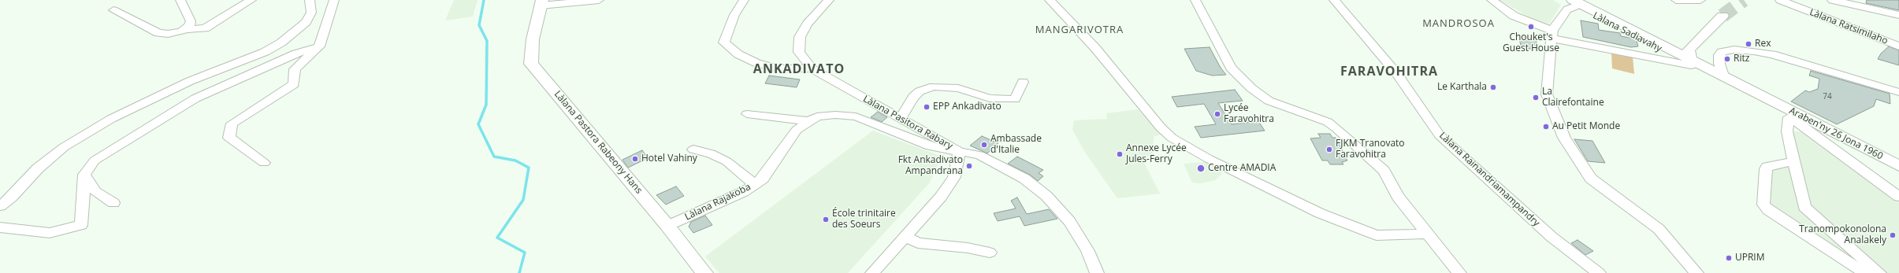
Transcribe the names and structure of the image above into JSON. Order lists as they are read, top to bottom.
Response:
{
  "streets": {
    "main road": ["Làlana Sadiavahy", "Araben'ny 26 Jona 1960", "Làlana Pastora Rabeony Hans"],
    "street": [
      "Làlana Ratsimilaho",
      "Làlana Pasitora Rabary",
      "Làlana Rainandriamampandry",
      "Làlana Rajakoba"
    ]
  },
  "crossings": [
    ["Làlana Sadiavahy", "Araben'ny 26 Jona 1960"],
    ["Làlana Pasitora Rabary", "Làlana Rajakoba"],
    ["Làlana Pastora Rabeony Hans", "Làlana Rajakoba"]
  ],
  "districts": [
    "MANDROSOA",
    "MANGARIVOTRA",
    "ANKADIVATO",
    "FARAVOHITRA"
  ],
  "places": [
    "Chouket's Guest House",
    "Rex",
    "Ritz",
    "Le Karthala",
    "La Clairefontaine",
    "EPP Ankadivato",
    "Lycée Faravohitra",
    "Au Petit Monde",
    "Ambassade d'Italie",
    "FJKM Tranovato Faravohitra",
    "Annexe Lycée Jules-Ferry",
    "Hotel Vahiny",
    "Fkt Ankadivato Ampandrana",
    "Centre AMADIA",
    "École trinitaire des Soeurs",
    "Tranompokonolona Analakely",
    "UPRIM"
  ],
  "house_numbers": ["74"]
}
